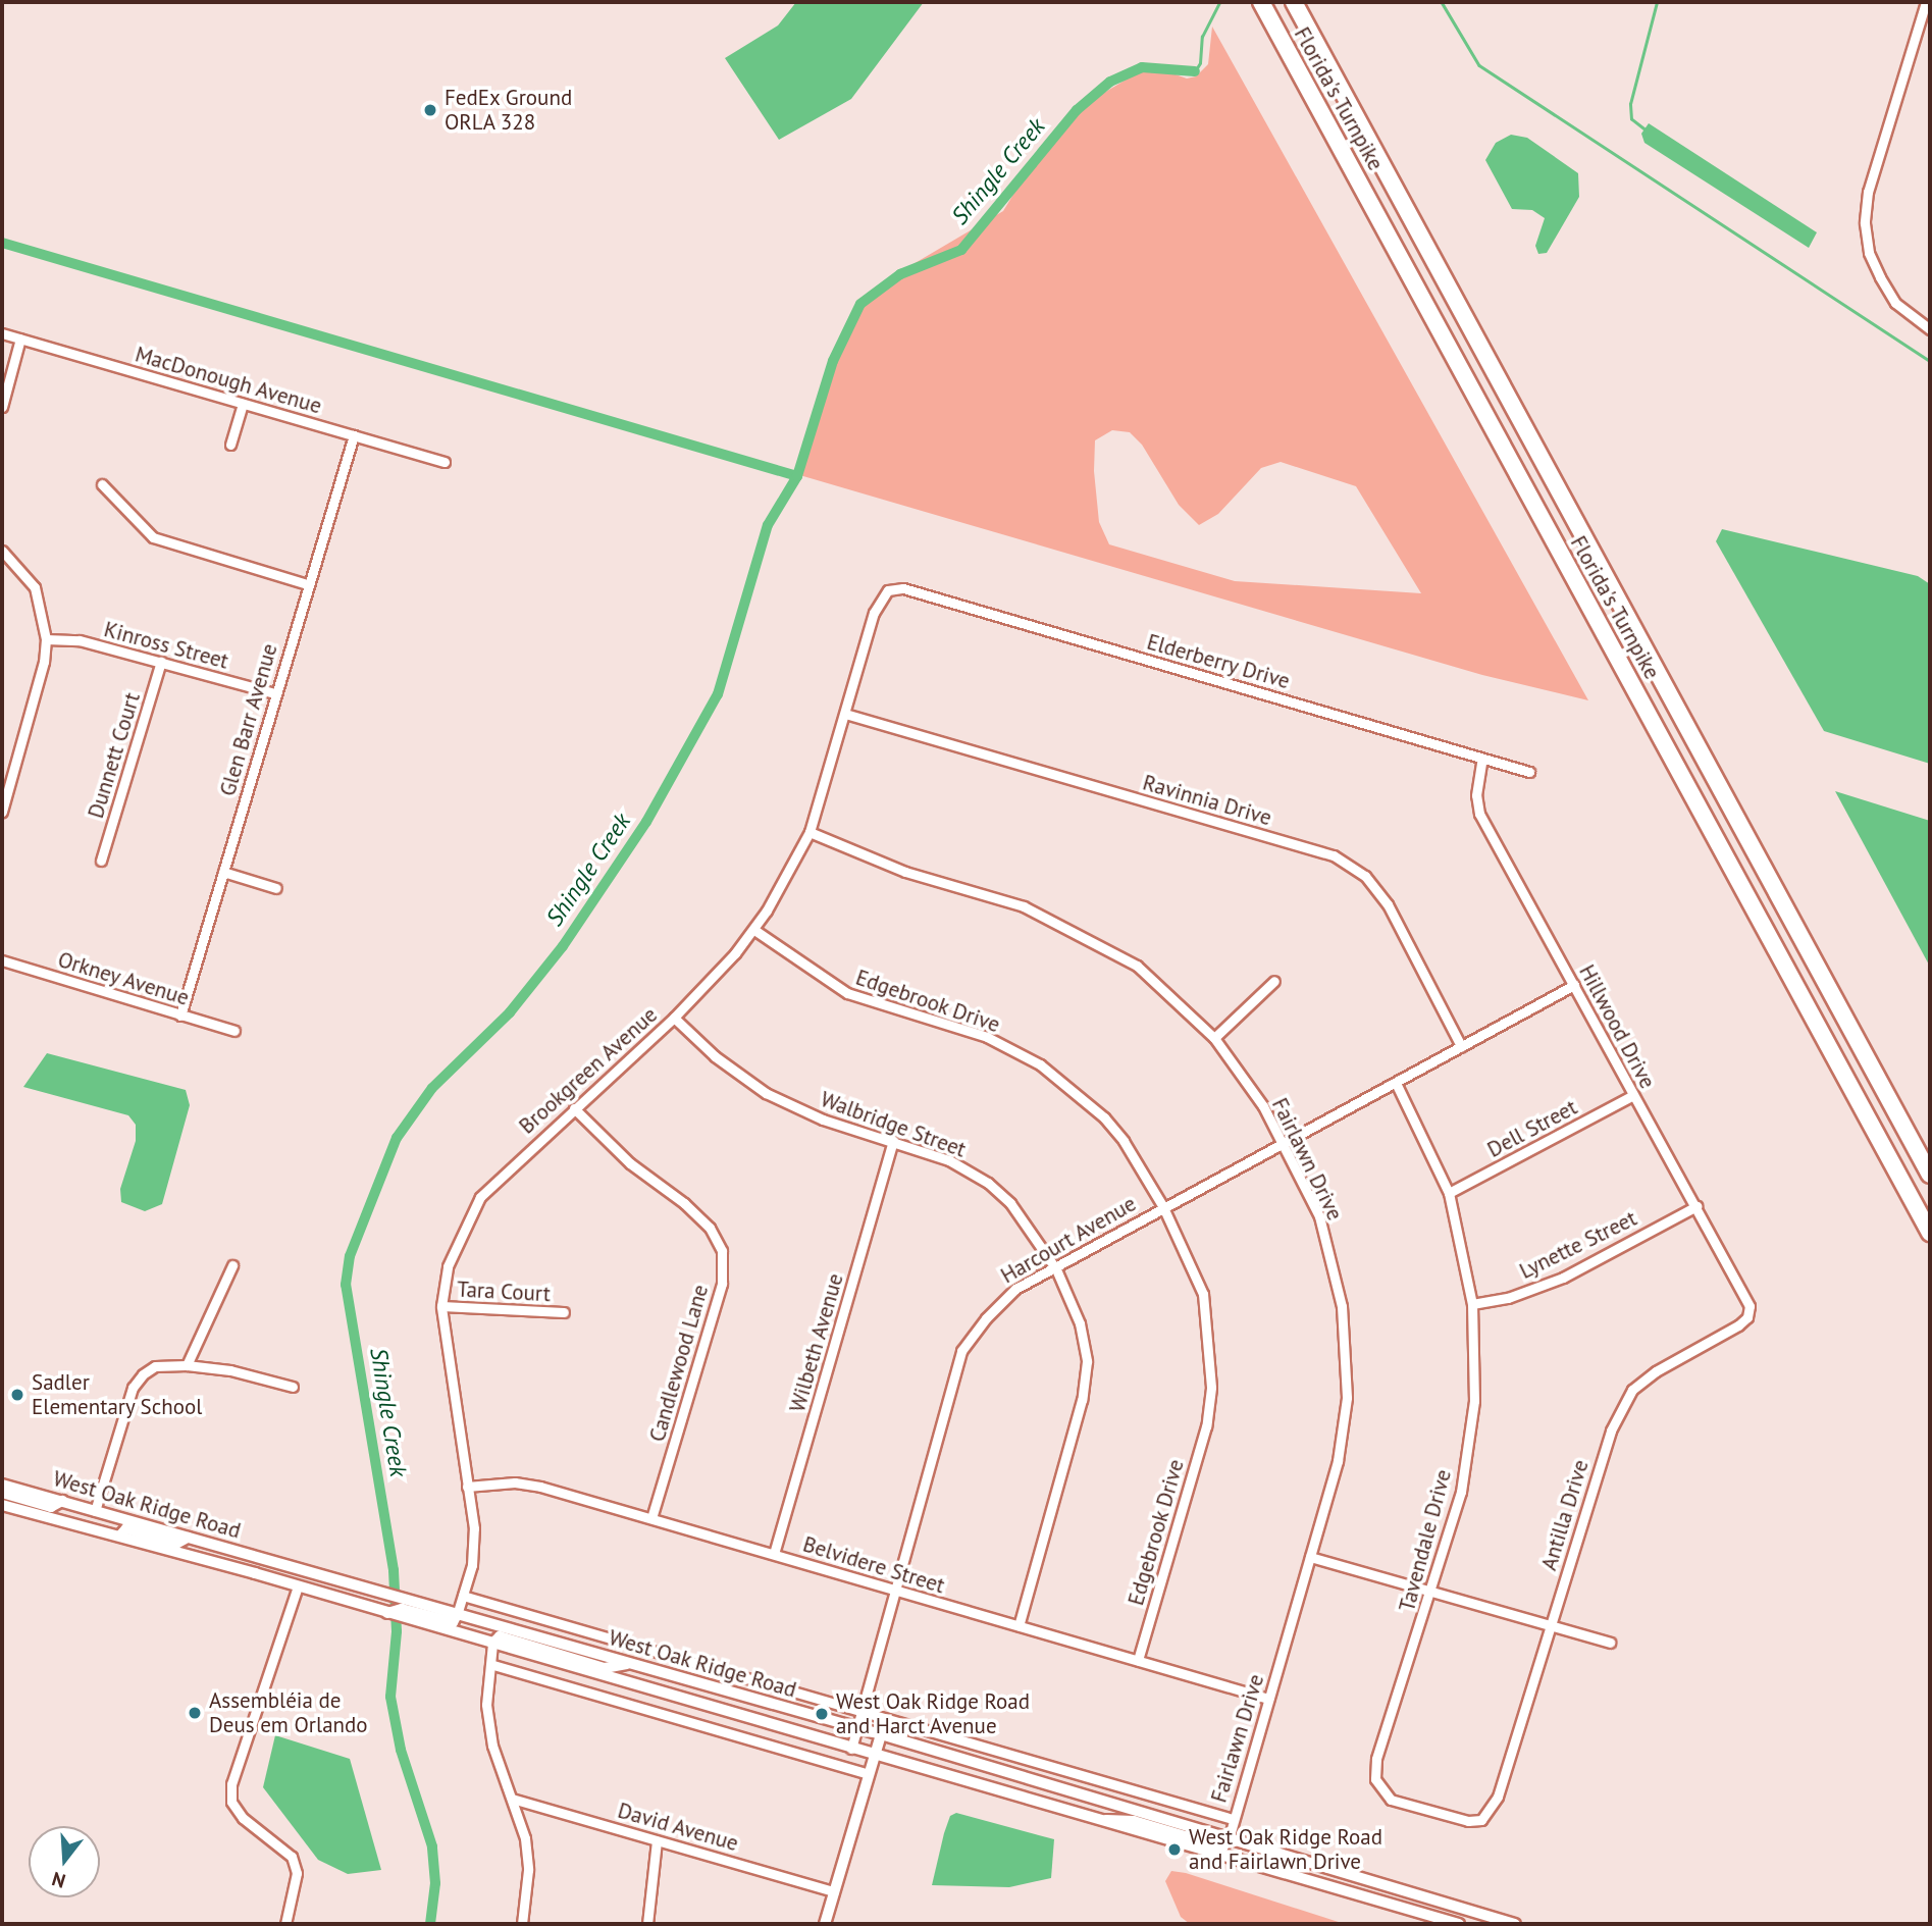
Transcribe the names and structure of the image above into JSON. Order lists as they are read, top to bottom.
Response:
{
  "streets": {
    "highway": ["Florida's Turnpike"],
    "street": [
      "MacDonough Avenue",
      "Kinross Street",
      "Elderberry Drive",
      "Glen Barr Avenue",
      "Dunnett Court",
      "Ravinnia Drive",
      "Orkney Avenue",
      "Edgebrook Drive",
      "Hillwood Drive",
      "Brookgreen Avenue",
      "Walbridge Street",
      "Dell Street",
      "Fairlawn Drive",
      "Harcourt Avenue",
      "Lynette Street",
      "Tara Court",
      "Wilbeth Avenue",
      "Candlewood Lane",
      "West Oak Ridge Road",
      "Antilla Drive",
      "Tavendale Drive",
      "Belvidere Street",
      "David Avenue"
    ]
  },
  "crossings": [
    ["MacDonough Avenue", "Glen Barr Avenue"],
    ["Kinross Street", "Glen Barr Avenue"],
    ["Kinross Street", "Dunnett Court"],
    ["Elderberry Drive", "Hillwood Drive"],
    ["Elderberry Drive", "Brookgreen Avenue"],
    ["Glen Barr Avenue", "Orkney Avenue"],
    ["Ravinnia Drive", "Brookgreen Avenue"],
    ["Ravinnia Drive", "Harcourt Avenue"],
    ["Edgebrook Drive", "Brookgreen Avenue"],
    ["Edgebrook Drive", "Harcourt Avenue"],
    ["Edgebrook Drive", "Belvidere Street"],
    ["Hillwood Drive", "Dell Street"],
    ["Hillwood Drive", "Harcourt Avenue"],
    ["Hillwood Drive", "Lynette Street"],
    ["Hillwood Drive", "Antilla Drive"],
    ["Brookgreen Avenue", "Walbridge Street"],
    ["Brookgreen Avenue", "Fairlawn Drive"],
    ["Brookgreen Avenue", "Tara Court"],
    ["Brookgreen Avenue", "Candlewood Lane"],
    ["Brookgreen Avenue", "West Oak Ridge Road"],
    ["Brookgreen Avenue", "Belvidere Street"],
    ["Walbridge Street", "Harcourt Avenue"],
    ["Walbridge Street", "Wilbeth Avenue"],
    ["Walbridge Street", "Belvidere Street"],
    ["Dell Street", "Tavendale Drive"],
    ["Fairlawn Drive", "Harcourt Avenue"],
    ["Fairlawn Drive", "West Oak Ridge Road"],
    ["Fairlawn Drive", "Belvidere Street"],
    ["Harcourt Avenue", "West Oak Ridge Road"],
    ["Harcourt Avenue", "Tavendale Drive"],
    ["Harcourt Avenue", "Belvidere Street"],
    ["Lynette Street", "Tavendale Drive"],
    ["Wilbeth Avenue", "Belvidere Street"],
    ["Candlewood Lane", "Belvidere Street"],
    ["Antilla Drive", "Tavendale Drive"]
  ],
  "water": ["Shingle Creek"],
  "places": [
    "FedEx Ground ORLA 328",
    "Sadler Elementary School",
    "Assembléia de Deus em Orlando",
    "West Oak Ridge Road and Harct Avenue",
    "West Oak Ridge Road and Fairlawn Drive"
  ],
  "north": "bottom"
}
